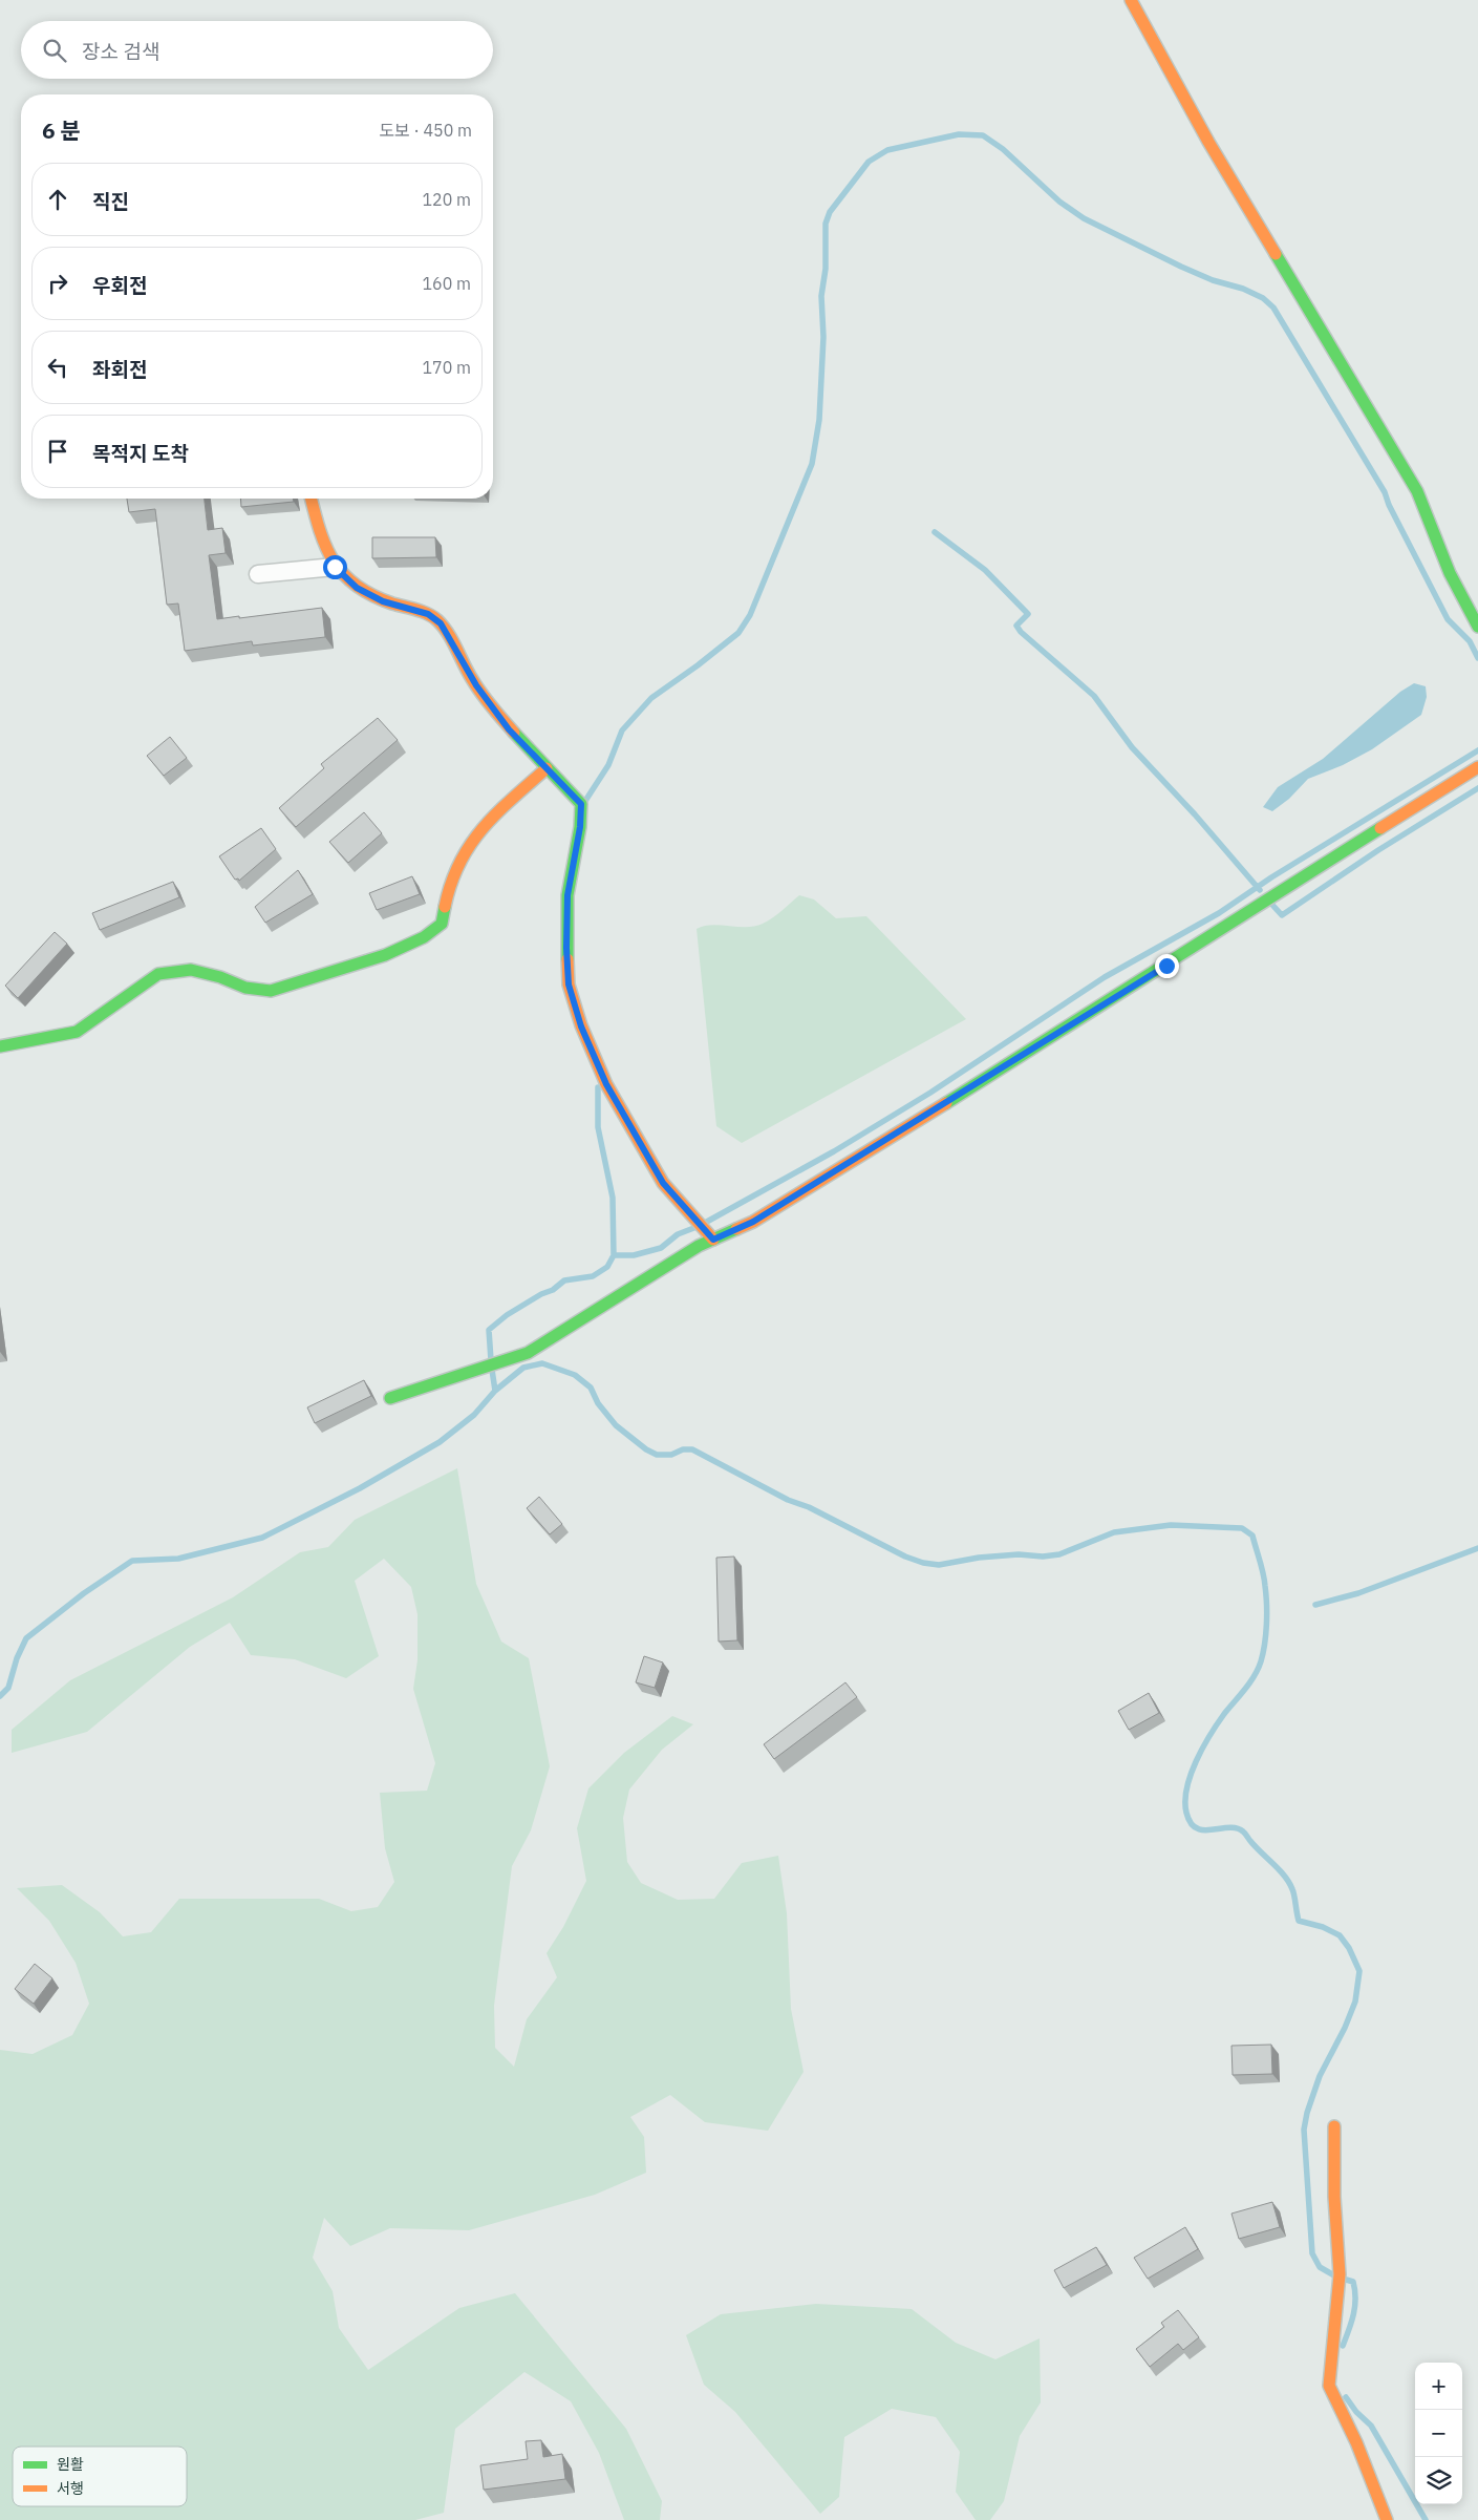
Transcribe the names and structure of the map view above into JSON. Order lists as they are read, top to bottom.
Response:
{
  "legend": ["원활", "서행"],
  "page": {
    "search": "장소 검색",
    "heading": ["6 분", "도보 · 450 m"],
    "list": [
      ["직진", "120 m"],
      ["우회전", "160 m"],
      ["좌회전", "170 m"],
      "목적지 도착"
    ],
    "map_buttons": ["+", "−"]
  }
}
